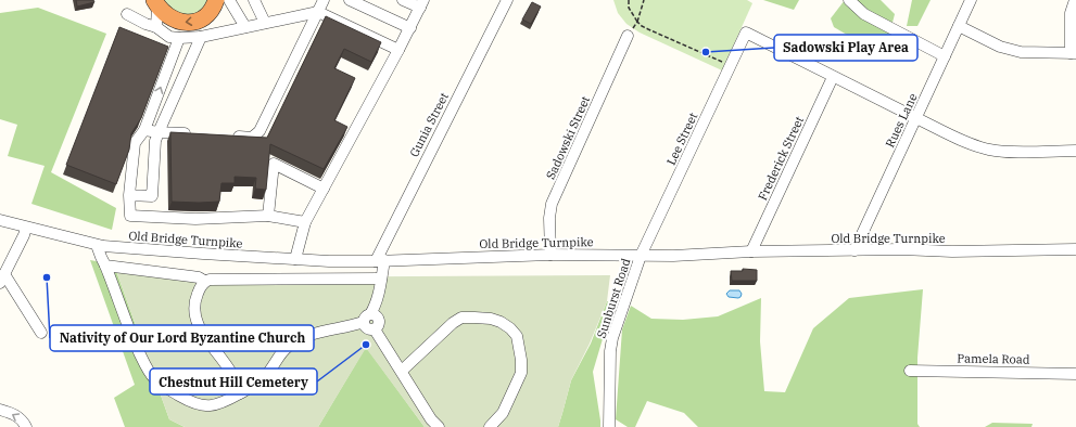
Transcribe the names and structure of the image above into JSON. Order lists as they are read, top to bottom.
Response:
{
  "streets": {
    "street": [
      "Rues Lane",
      "Gunia Street",
      "Sadowski Street",
      "Lee Street",
      "Frederick Street",
      "Old Bridge Turnpike",
      "Sunburst Road",
      "Pamela Road"
    ]
  },
  "crossings": [
    ["Rues Lane", "Old Bridge Turnpike"],
    ["Gunia Street", "Old Bridge Turnpike"],
    ["Sadowski Street", "Old Bridge Turnpike"],
    ["Lee Street", "Frederick Street"],
    ["Lee Street", "Old Bridge Turnpike"],
    ["Lee Street", "Sunburst Road"],
    ["Frederick Street", "Old Bridge Turnpike"],
    ["Old Bridge Turnpike", "Sunburst Road"]
  ],
  "places": ["Sadowski Play Area", "Nativity of Our Lord Byzantine Church", "Chestnut Hill Cemetery"]
}
